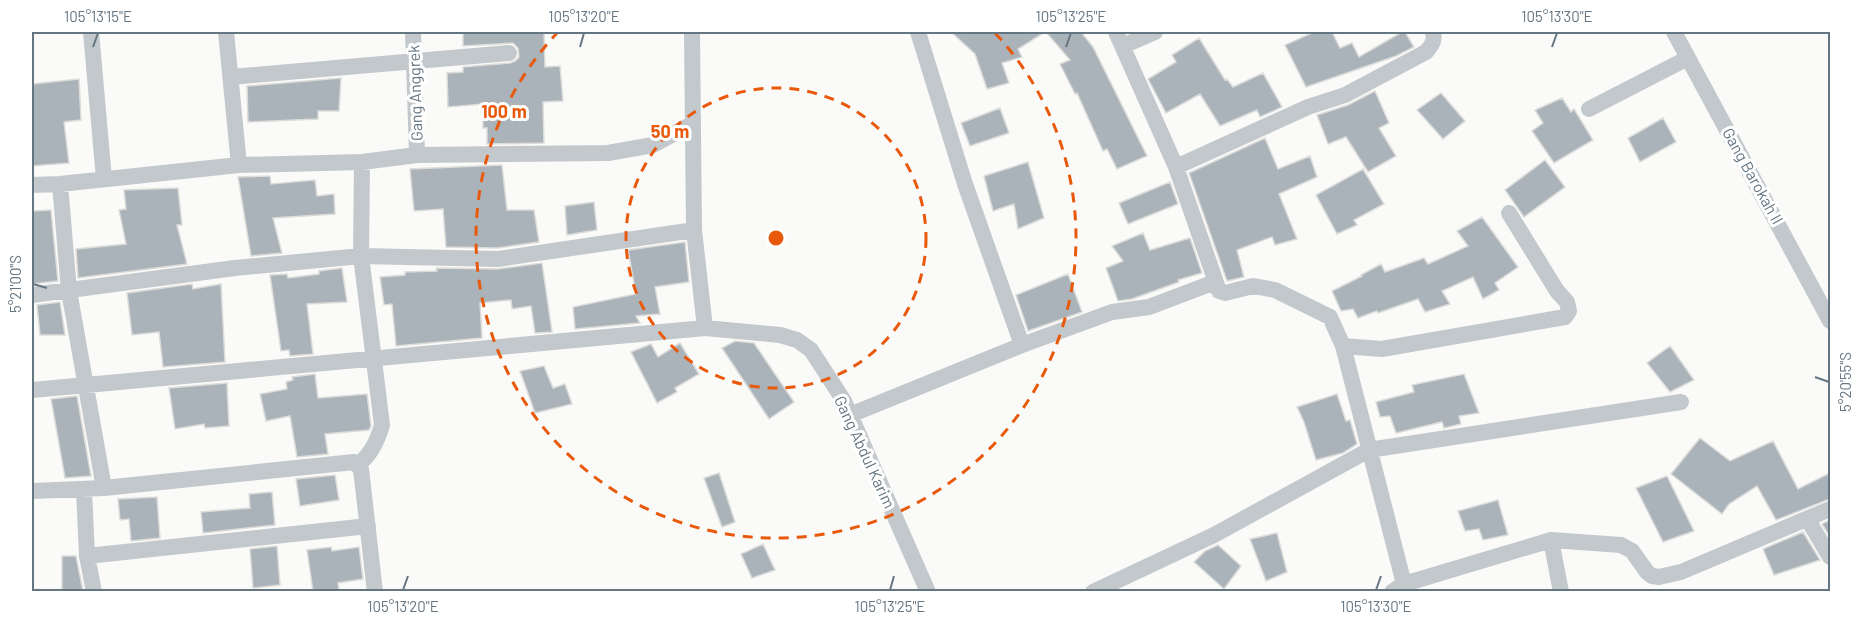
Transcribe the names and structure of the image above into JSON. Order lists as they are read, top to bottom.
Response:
{
  "streets": {
    "street": ["Gang Anggrek", "Gang Barokah II", "Gang Abdul Karim"]
  },
  "coordinates": [
    "105°13'15\"E",
    "105°13'20\"E",
    "105°13'25\"E",
    "105°13'30\"E",
    "5°21'00\"S",
    "5°20'55\"S"
  ],
  "rings": ["100 m", "50 m"]
}
